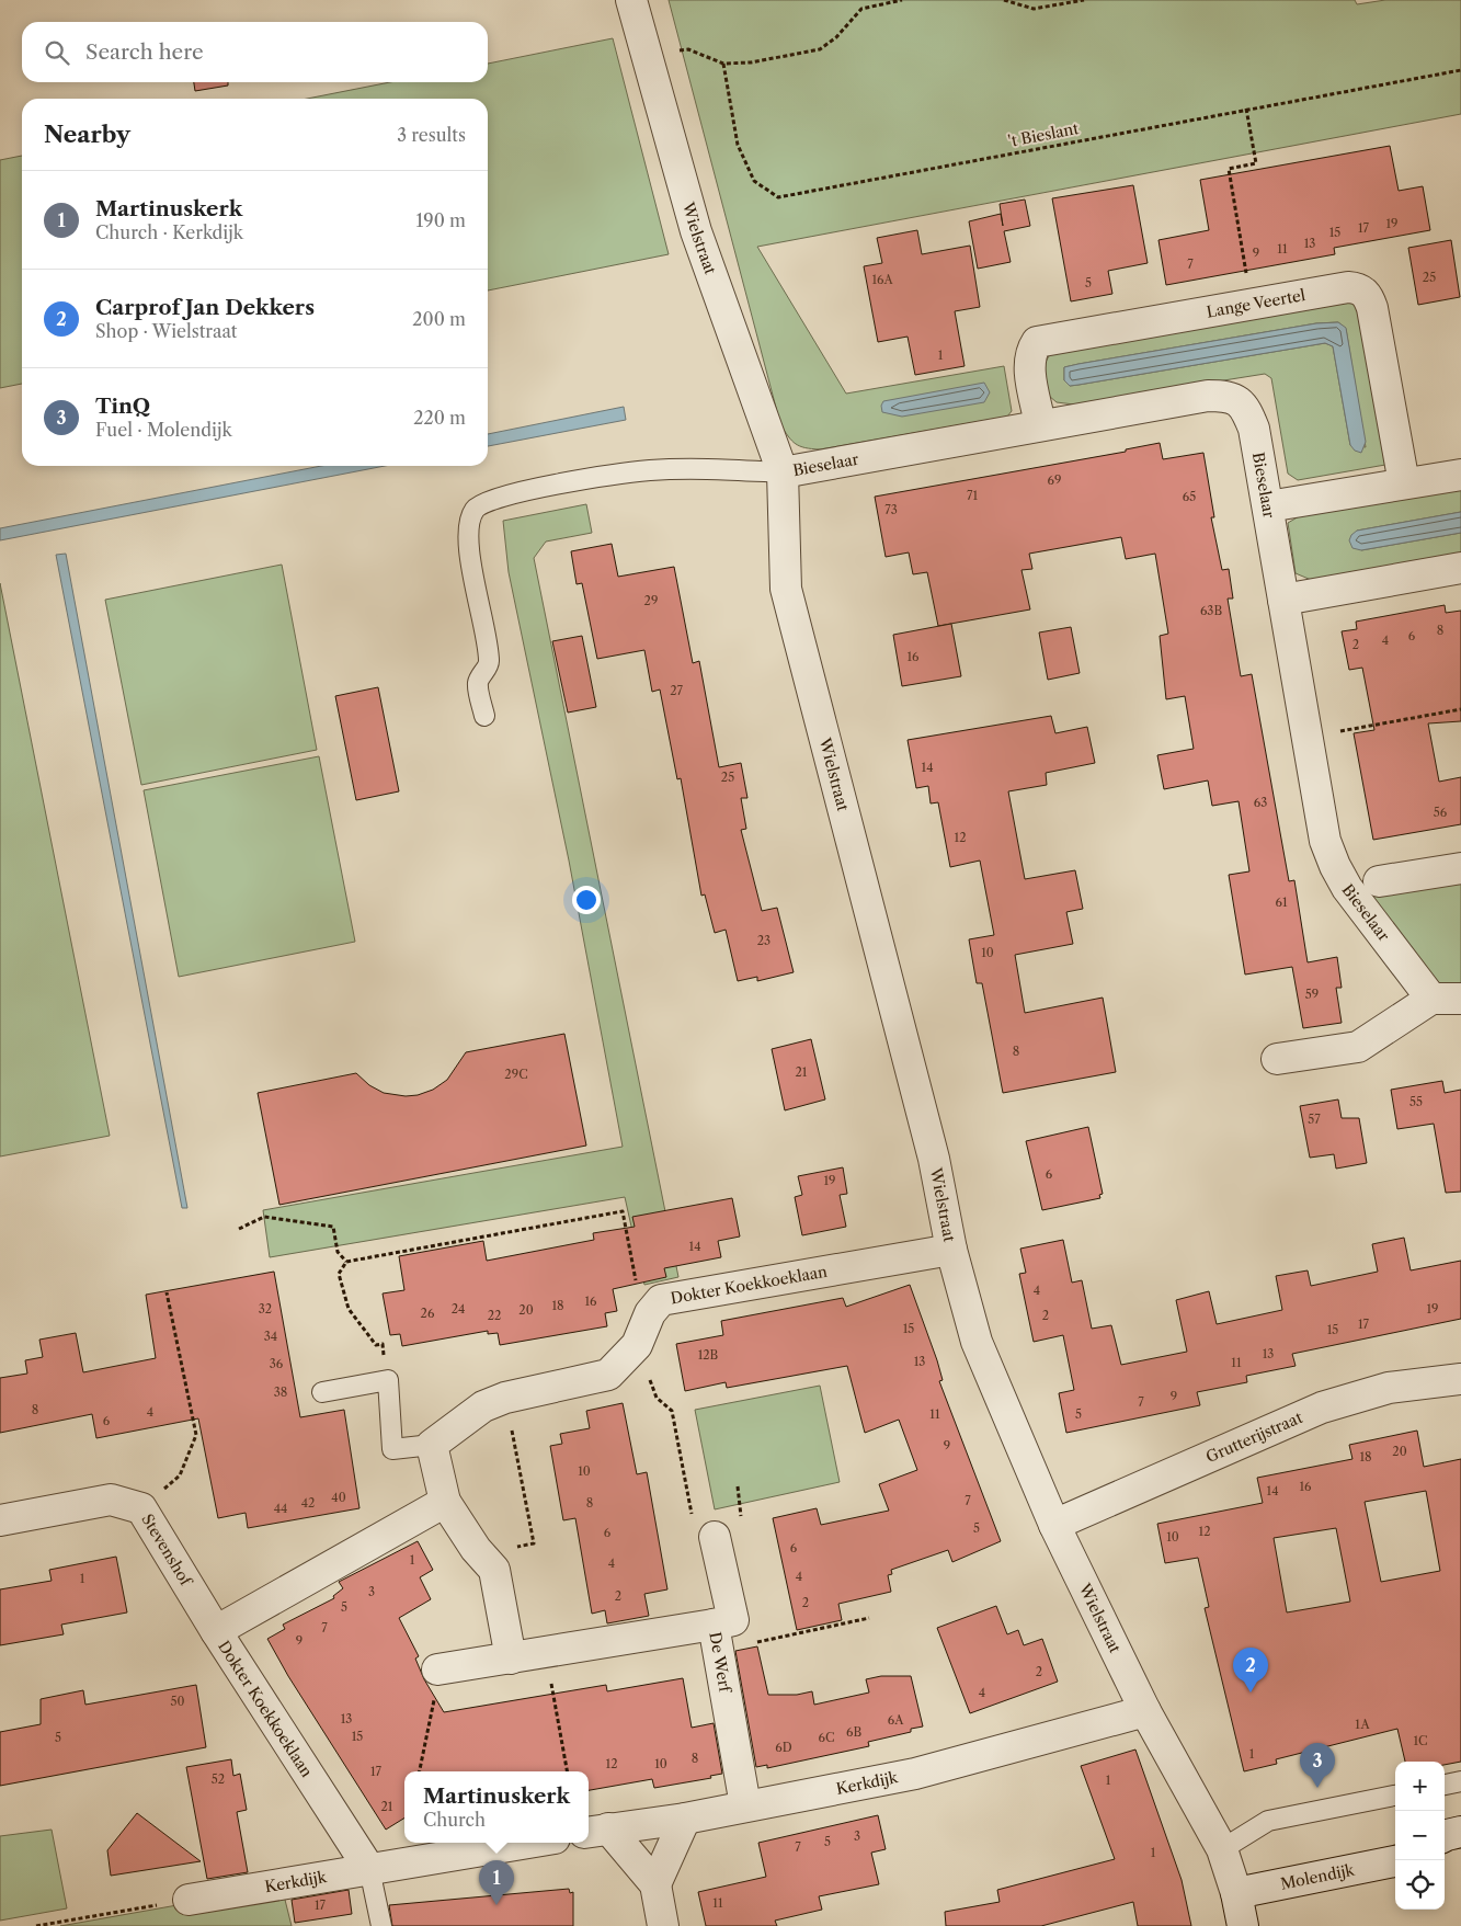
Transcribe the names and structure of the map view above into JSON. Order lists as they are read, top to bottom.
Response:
{
  "streets": {
    "street": [
      "Wielstraat",
      "Lange Veertel",
      "Bieselaar",
      "Dokter Koekkoeklaan",
      "Grutterijstraat",
      "Stevenshof",
      "De Werf",
      "Kerkdijk",
      "Molendijk"
    ],
    "path": ["'t Bieslant"]
  },
  "crossings": [
    ["Wielstraat", "Bieselaar"],
    ["Wielstraat", "Dokter Koekkoeklaan"],
    ["Wielstraat", "Grutterijstraat"],
    ["Wielstraat", "Kerkdijk"],
    ["Wielstraat", "Molendijk"],
    ["Lange Veertel", "Bieselaar"],
    ["Dokter Koekkoeklaan", "Stevenshof"],
    ["Dokter Koekkoeklaan", "Kerkdijk"],
    ["De Werf", "Kerkdijk"]
  ],
  "house_numbers": [
    "19",
    "17",
    "15",
    "13",
    "11",
    "9",
    "7",
    "25",
    "16A",
    "5",
    "1",
    "69",
    "71",
    "65",
    "73",
    "29",
    "63B",
    "8",
    "6",
    "4",
    "2",
    "16",
    "27",
    "14",
    "25",
    "63",
    "56",
    "12",
    "61",
    "23",
    "10",
    "59",
    "8",
    "21",
    "29C",
    "55",
    "57",
    "6",
    "19",
    "14",
    "4",
    "16",
    "18",
    "32",
    "24",
    "19",
    "20",
    "26",
    "22",
    "2",
    "17",
    "15",
    "15",
    "34",
    "13",
    "12B",
    "13",
    "11",
    "36",
    "38",
    "9",
    "7",
    "8",
    "4",
    "11",
    "5",
    "6",
    "9",
    "20",
    "18",
    "10",
    "16",
    "14",
    "40",
    "7",
    "42",
    "8",
    "44",
    "5",
    "12",
    "6",
    "10",
    "6",
    "1",
    "4",
    "4",
    "1",
    "3",
    "2",
    "2",
    "5",
    "7",
    "9",
    "2",
    "4",
    "50",
    "13",
    "6A",
    "1A",
    "6B",
    "15",
    "5",
    "6C",
    "1C",
    "6D",
    "1",
    "8",
    "12",
    "10",
    "17",
    "52",
    "1",
    "21",
    "3",
    "5",
    "7",
    "1",
    "11",
    "17"
  ],
  "page": {
    "search": "Search here",
    "heading": ["Nearby", "3 results"],
    "list": [
      {
        "mark": "1",
        "name": "Martinuskerk",
        "note": "Church · Kerkdijk",
        "value": "190 m"
      },
      {
        "mark": "2",
        "name": "Carprof Jan Dekkers",
        "note": "Shop · Wielstraat",
        "value": "200 m"
      },
      {
        "mark": "3",
        "name": "TinQ",
        "note": "Fuel · Molendijk",
        "value": "220 m"
      }
    ],
    "pins": ["2", "3", "1"],
    "map_buttons": ["+", "−"],
    "popup": ["Martinuskerk", "Church"]
  }
}
